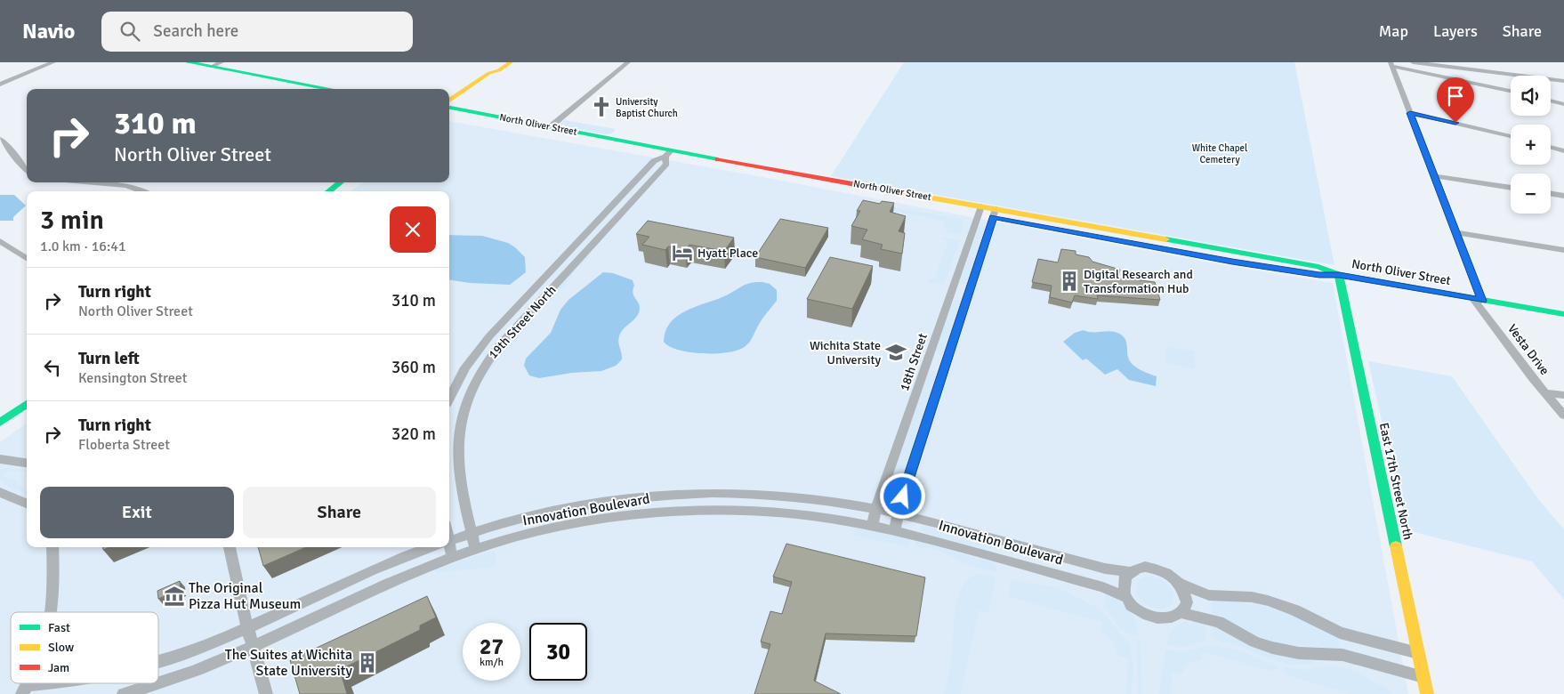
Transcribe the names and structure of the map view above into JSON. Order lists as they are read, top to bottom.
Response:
{
  "streets": {
    "main road": ["North Oliver Street", "East 17th Street North"],
    "street": [
      "19th Street North",
      "Vesta Drive",
      "18th Street",
      "Innovation Boulevard"
    ]
  },
  "crossings": [
    ["North Oliver Street", "19th Street North"],
    ["North Oliver Street", "Vesta Drive"],
    ["North Oliver Street", "18th Street"],
    ["North Oliver Street", "East 17th Street North"],
    ["19th Street North", "Innovation Boulevard"],
    ["18th Street", "Innovation Boulevard"],
    ["East 17th Street North", "Innovation Boulevard"]
  ],
  "parks": ["White Chapel Cemetery"],
  "places": {
    "church": ["University Baptist Church"],
    "hotel": ["Hyatt Place"],
    "building": ["Digital Research and Transformation Hub", "The Suites at Wichita State University"],
    "school or university": ["Wichita State University"],
    "museum": ["The Original Pizza Hut Museum"]
  },
  "legend": ["Fast", "Slow", "Jam"],
  "page": {
    "header": "Navio",
    "search": "Search here",
    "nav": ["Map", "Layers", "Share"],
    "map_buttons": ["+", "−"],
    "turn": ["310 m", "North Oliver Street"],
    "heading": ["3 min", "1.0 km · 16:41"],
    "list": [
      {
        "name": "Turn right",
        "note": "North Oliver Street",
        "value": "310 m"
      },
      {
        "name": "Turn left",
        "note": "Kensington Street",
        "value": "360 m"
      },
      {
        "name": "Turn right",
        "note": "Floberta Street",
        "value": "320 m"
      }
    ],
    "buttons": ["Exit", "Share"],
    "speed": "27 km/h",
    "limit": "30"
  }
}
